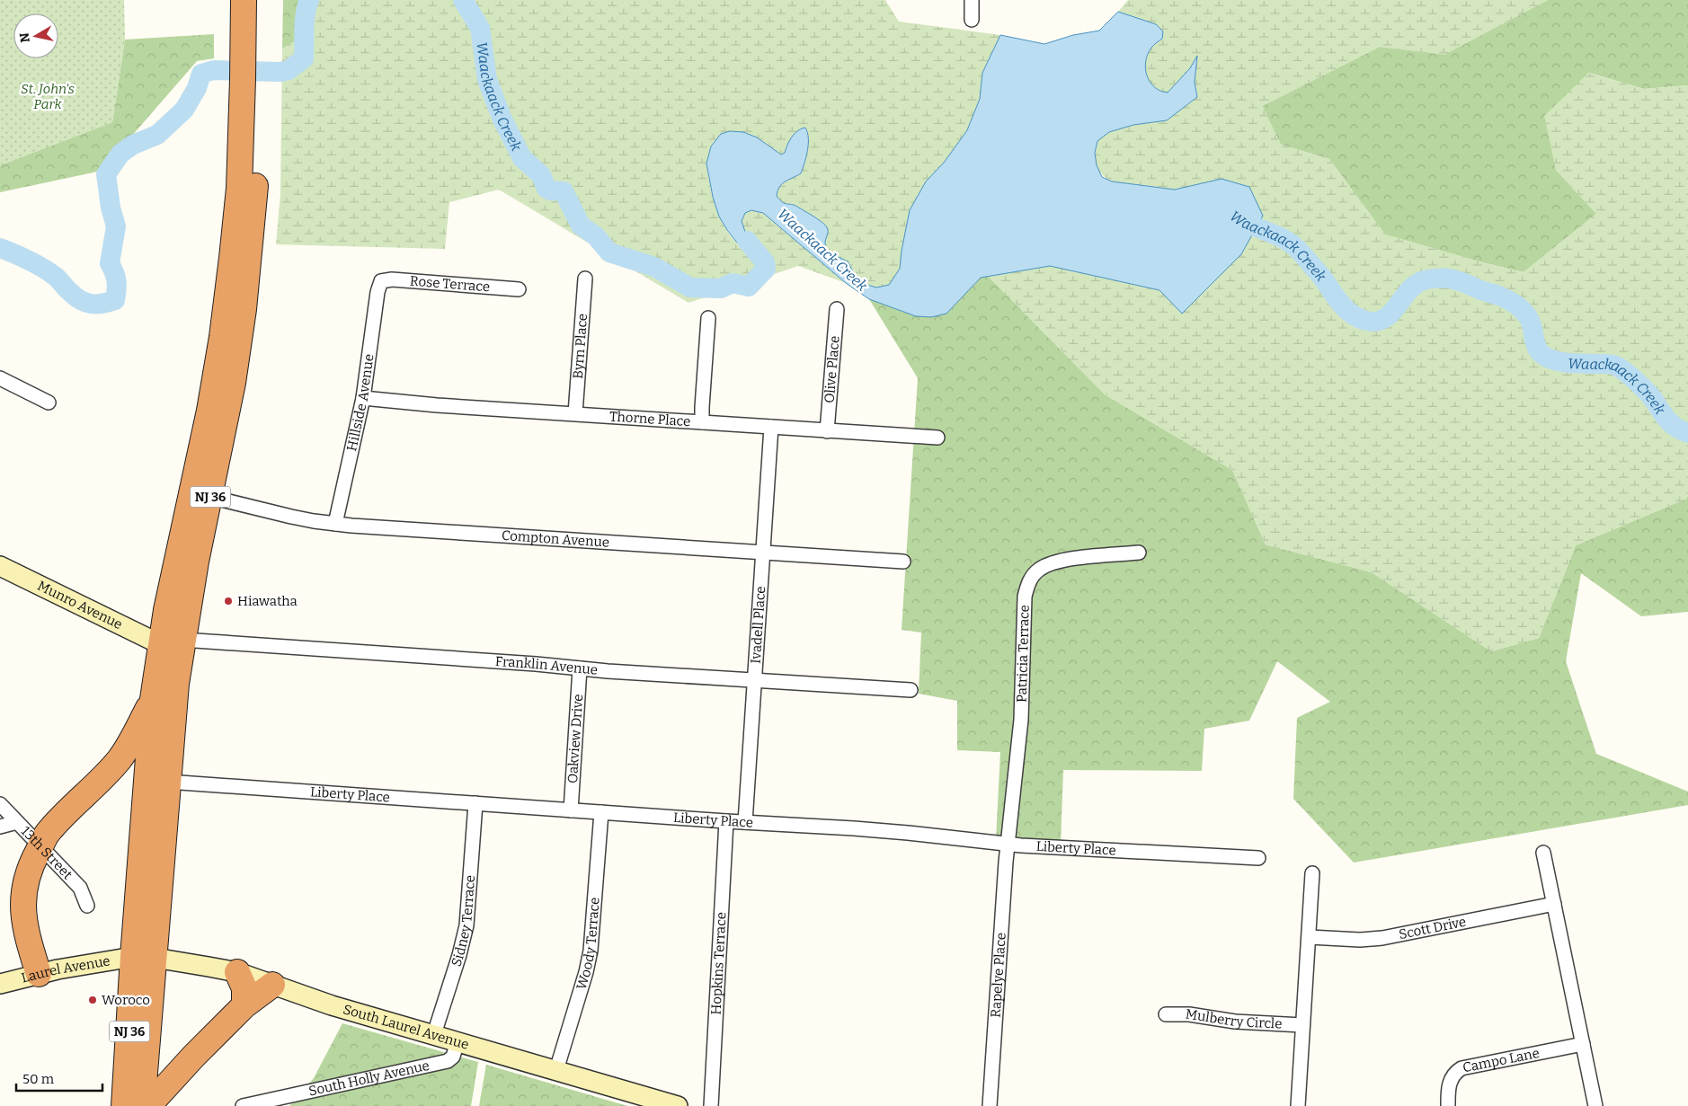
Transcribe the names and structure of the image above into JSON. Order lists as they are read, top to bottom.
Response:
{
  "streets": {
    "highway": ["NJ 36"],
    "street": [
      "Rose Terrace",
      "Byrn Place",
      "Olive Place",
      "Hillside Avenue",
      "Thorne Place",
      "Compton Avenue",
      "Munro Avenue",
      "Ivadell Place",
      "Patricia Terrace",
      "Franklin Avenue",
      "Oakview Drive",
      "Liberty Place",
      "13th Street",
      "Sidney Terrace",
      "Scott Drive",
      "Woody Terrace",
      "Hopkins Terrace",
      "Laurel Avenue",
      "Rapelye Place",
      "Mulberry Circle",
      "South Laurel Avenue",
      "Campo Lane",
      "South Holly Avenue"
    ]
  },
  "crossings": [
    ["Rose Terrace", "Hillside Avenue"],
    ["Byrn Place", "Thorne Place"],
    ["Olive Place", "Thorne Place"],
    ["Hillside Avenue", "Thorne Place"],
    ["Hillside Avenue", "Compton Avenue"],
    ["Thorne Place", "Ivadell Place"],
    ["NJ 36", "Compton Avenue"],
    ["NJ 36", "Munro Avenue"],
    ["NJ 36", "Franklin Avenue"],
    ["NJ 36", "Liberty Place"],
    ["NJ 36", "Laurel Avenue"],
    ["NJ 36", "South Laurel Avenue"],
    ["Compton Avenue", "Ivadell Place"],
    ["Munro Avenue", "Franklin Avenue"],
    ["Ivadell Place", "Franklin Avenue"],
    ["Ivadell Place", "Liberty Place"],
    ["Patricia Terrace", "Liberty Place"],
    ["Patricia Terrace", "Rapelye Place"],
    ["Franklin Avenue", "Oakview Drive"],
    ["Oakview Drive", "Liberty Place"],
    ["Liberty Place", "Sidney Terrace"],
    ["Liberty Place", "Woody Terrace"],
    ["Liberty Place", "Hopkins Terrace"],
    ["Liberty Place", "Rapelye Place"],
    ["Sidney Terrace", "South Laurel Avenue"],
    ["Woody Terrace", "South Laurel Avenue"],
    ["Laurel Avenue", "South Laurel Avenue"],
    ["South Laurel Avenue", "South Holly Avenue"]
  ],
  "water": ["Waackaack Creek"],
  "parks": ["St. John's Park"],
  "places": ["Hiawatha", "Woroco"],
  "scale_bar": "50 m",
  "north": "left"
}
